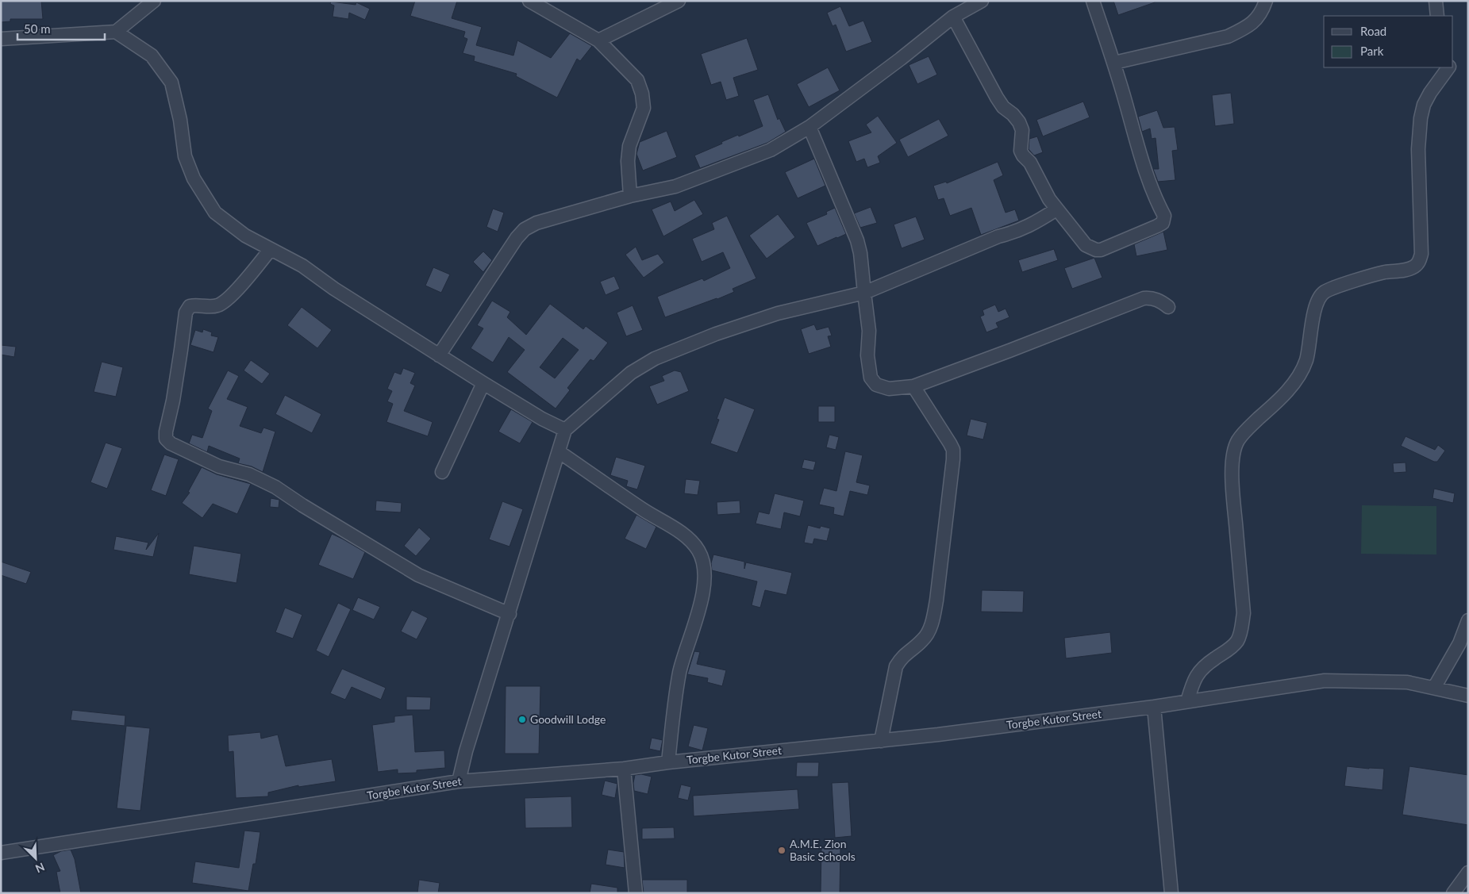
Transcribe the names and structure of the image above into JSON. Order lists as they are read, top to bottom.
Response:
{
  "streets": {
    "street": ["Torgbe Kutor Street"]
  },
  "places": ["Goodwill Lodge", "A.M.E. Zion Basic Schools"],
  "legend": ["Road", "Park"],
  "scale_bar": "50 m",
  "north": "bottom right"
}
